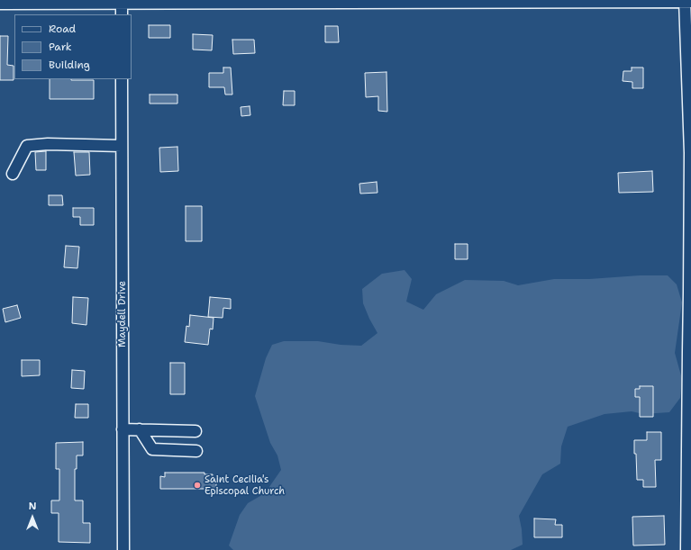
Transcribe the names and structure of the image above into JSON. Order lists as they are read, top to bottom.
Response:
{
  "streets": {
    "street": ["Maydell Drive"]
  },
  "places": ["Saint Cecilia's Episcopal Church"],
  "legend": ["Road", "Park", "Building"],
  "north": "top"
}
